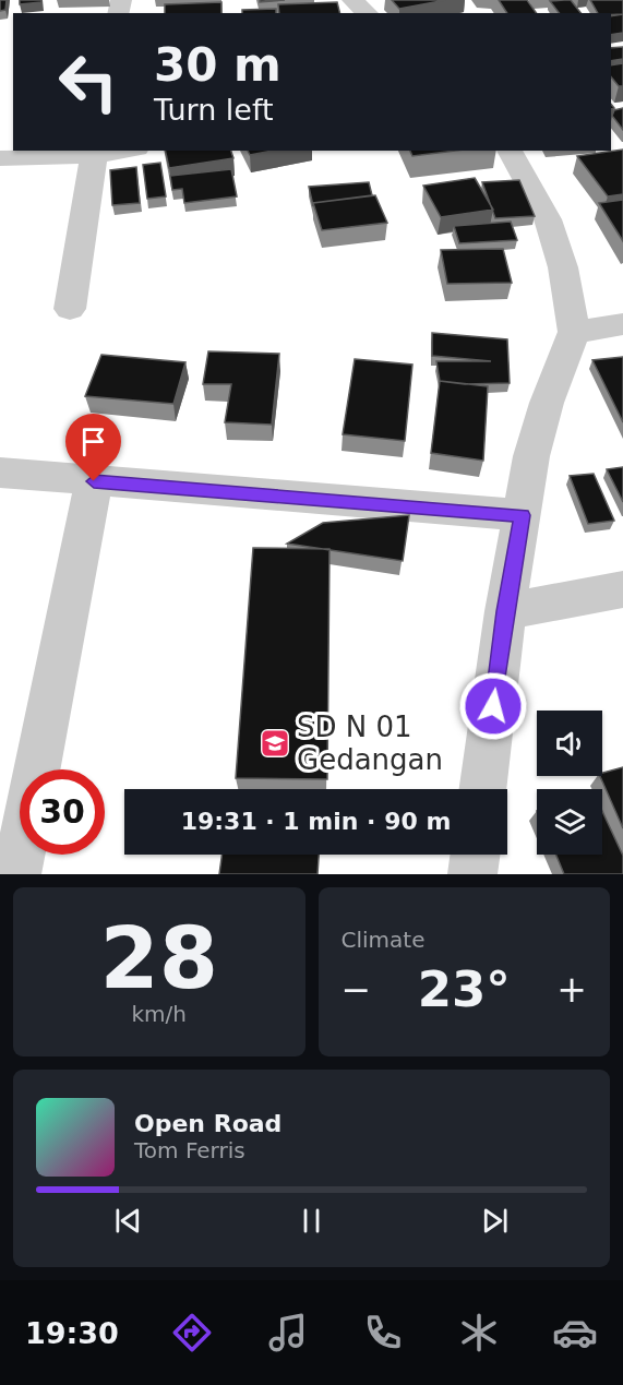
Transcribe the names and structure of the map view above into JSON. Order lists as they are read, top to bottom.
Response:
{
  "places": {
    "school or university": ["SD N 01 Gedangan"]
  },
  "page": {
    "turn": ["30 m", "Turn left"],
    "limit": "30",
    "trip": "19:31 · 1 min · 90 m",
    "tile": [
      ["28", "km/h"],
      "Climate"
    ],
    "heat": ["−", "23°", "+"],
    "song": ["Open Road", "Tom Ferris"],
    "tabs": "19:30"
  }
}
